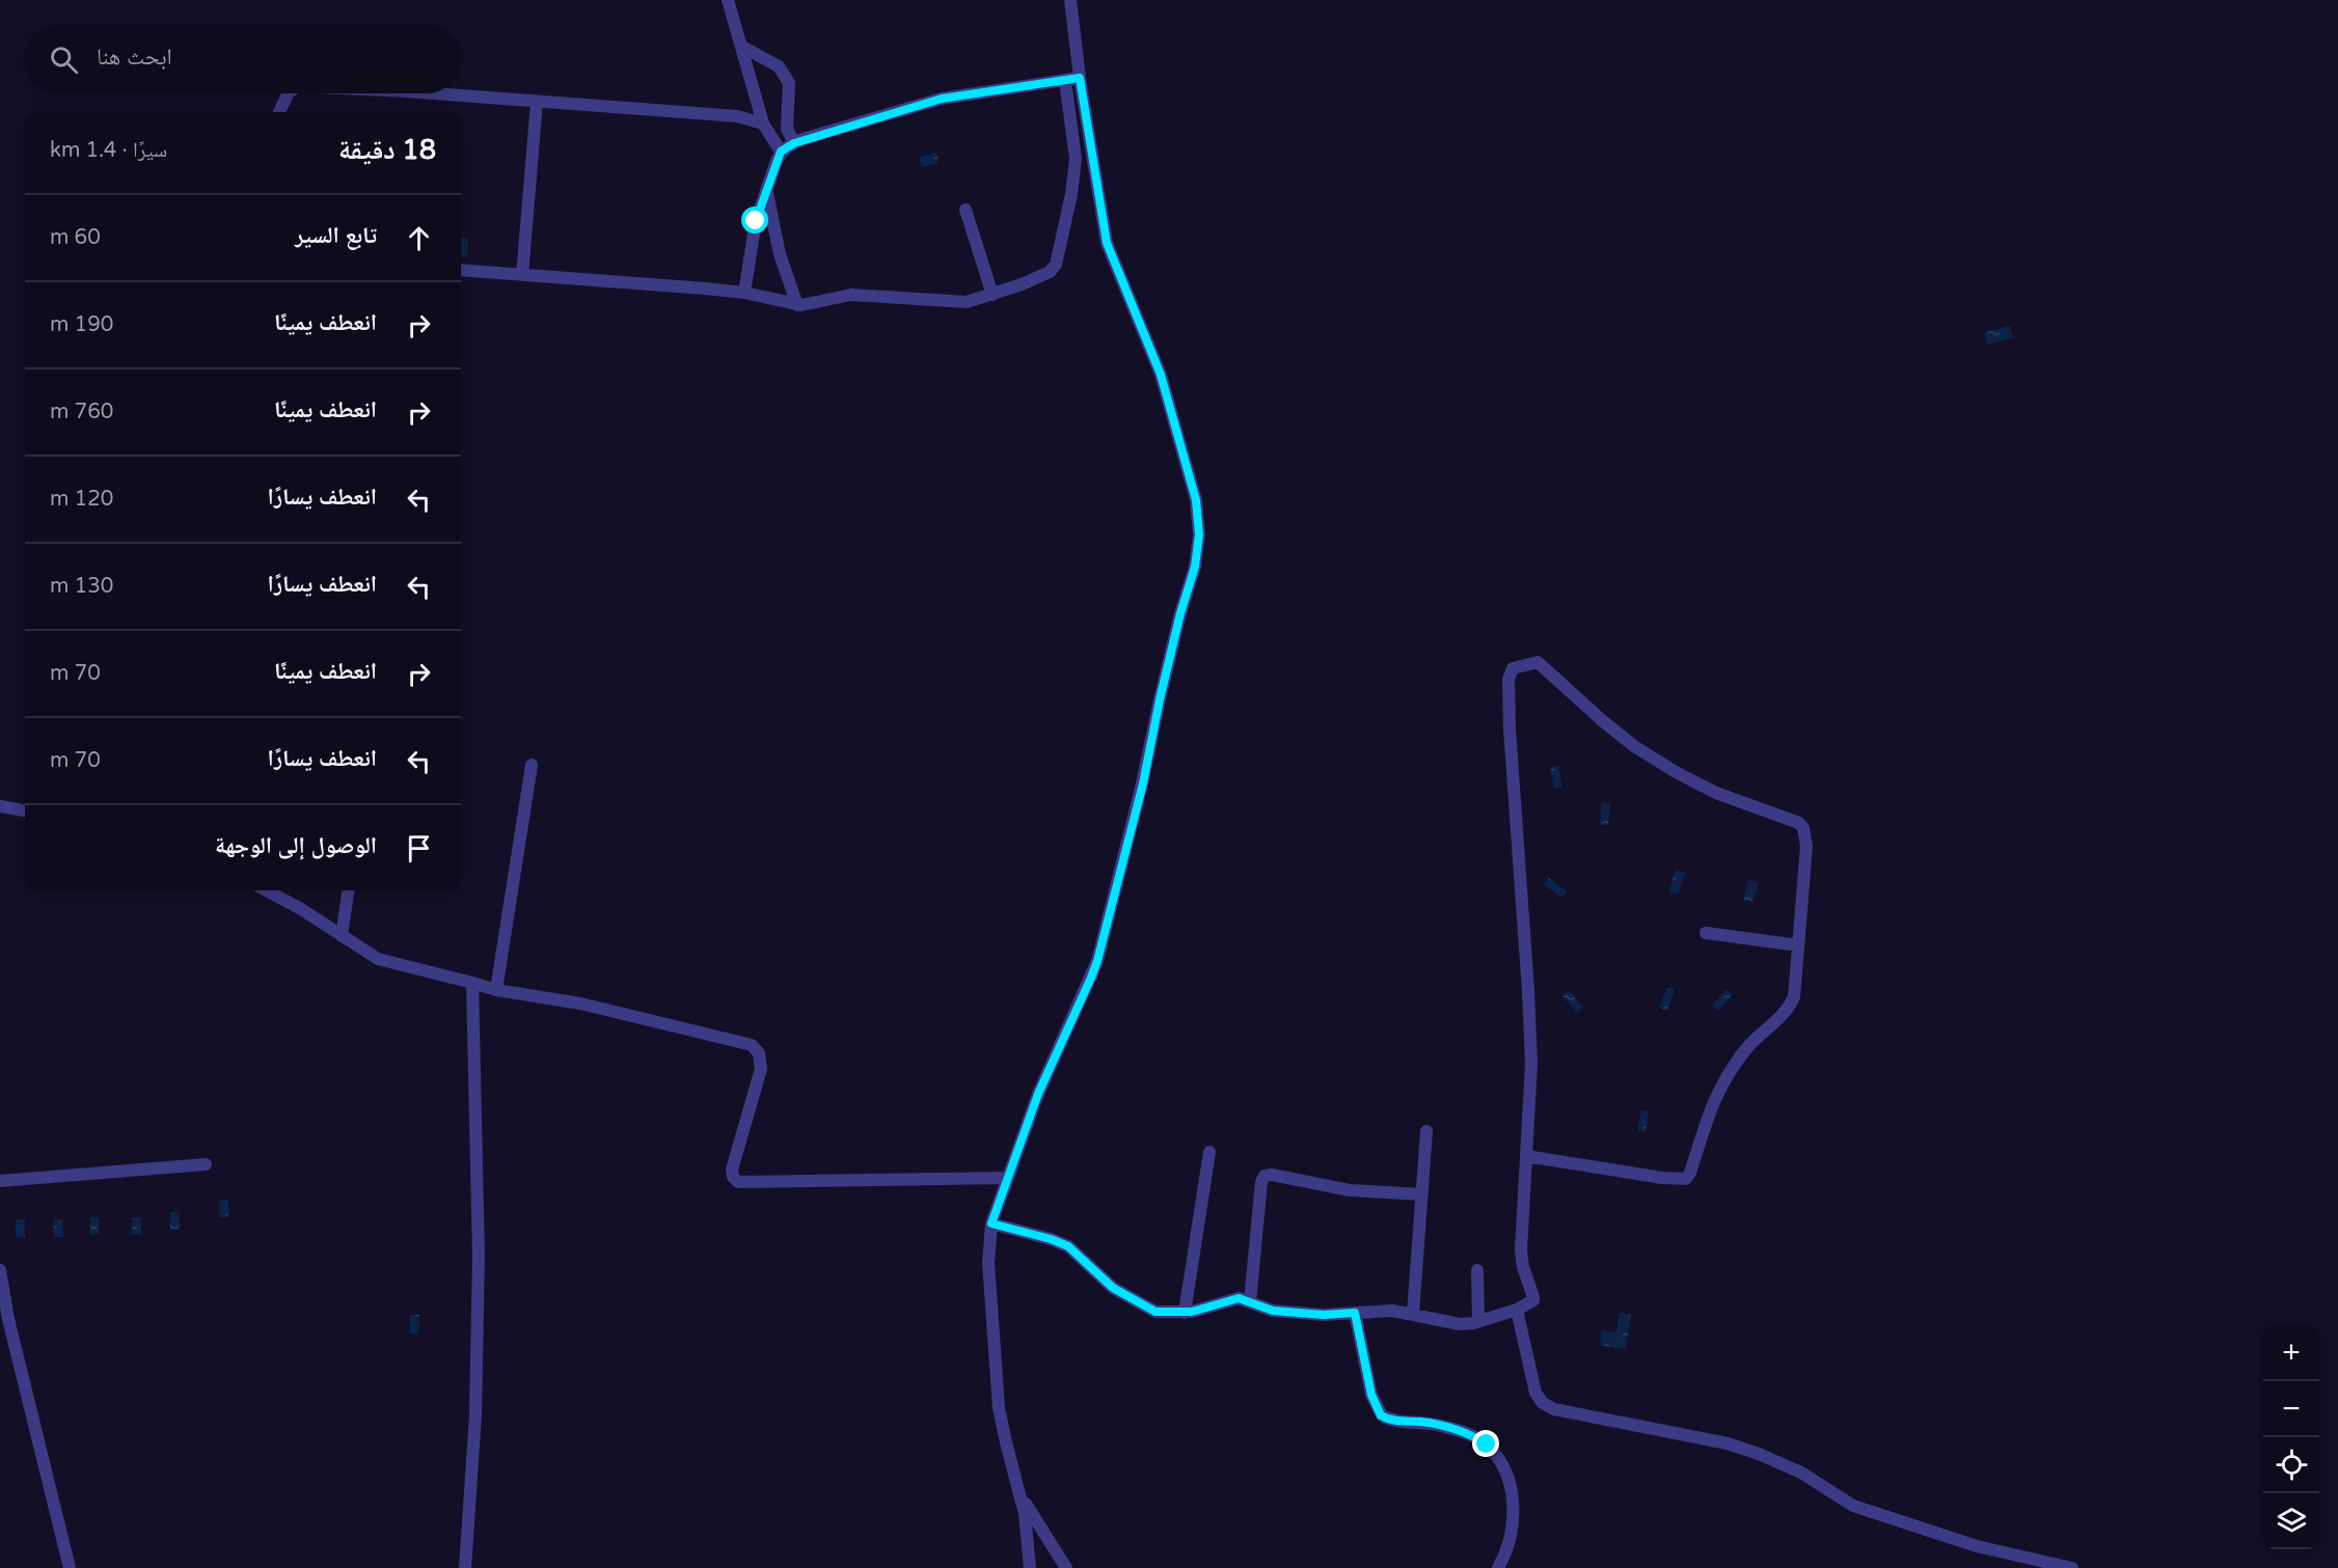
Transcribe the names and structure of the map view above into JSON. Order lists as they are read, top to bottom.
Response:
{
  "page": {
    "search": "ابحث هنا",
    "heading": ["18 دقيقة", "سيرًا · 1.4 km"],
    "list": [
      ["تابع السير", "60 m"],
      ["انعطف يمينًا", "190 m"],
      ["انعطف يمينًا", "760 m"],
      ["انعطف يسارًا", "120 m"],
      ["انعطف يسارًا", "130 m"],
      ["انعطف يمينًا", "70 m"],
      ["انعطف يسارًا", "70 m"],
      "الوصول إلى الوجهة"
    ],
    "map_buttons": ["+", "−"]
  }
}
